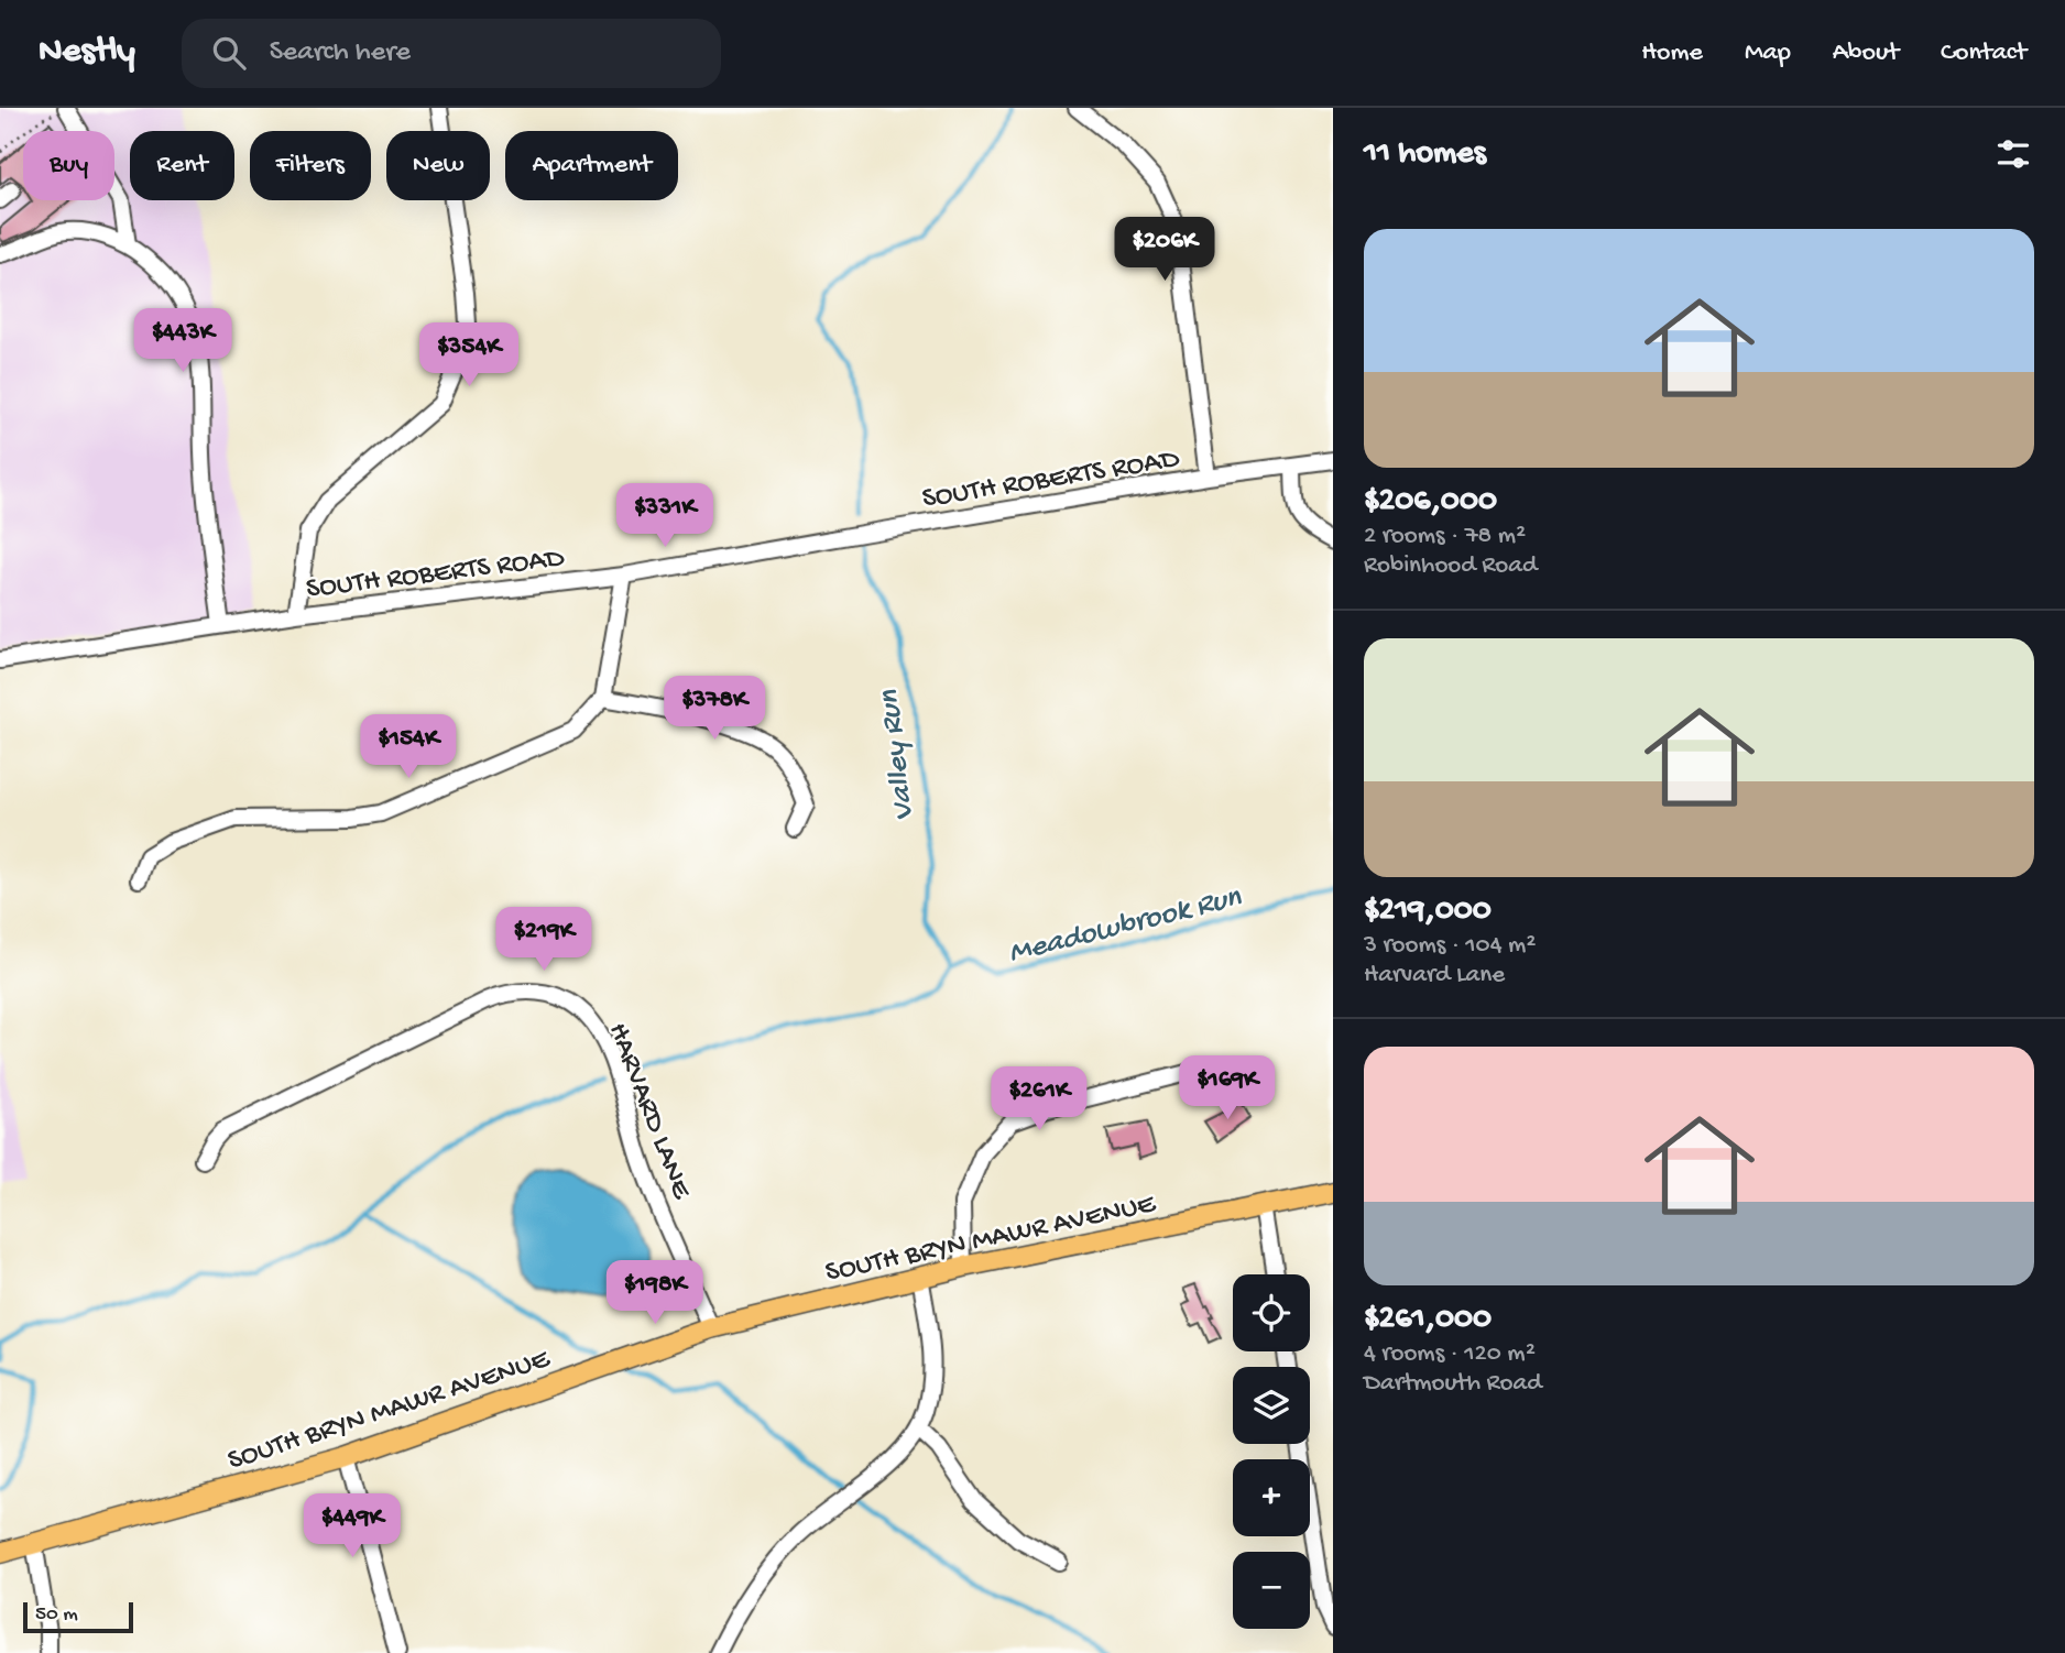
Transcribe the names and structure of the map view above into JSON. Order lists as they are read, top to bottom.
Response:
{
  "streets": {
    "main road": ["SOUTH BRYN MAWR AVENUE"],
    "street": ["SOUTH ROBERTS ROAD", "HARVARD LANE"]
  },
  "crossings": [
    ["HARVARD LANE", "SOUTH BRYN MAWR AVENUE"]
  ],
  "water": ["Valley Run", "Meadowbrook Run"],
  "scale_bar": "50 m",
  "page": {
    "header": "Nestly",
    "search": "Search here",
    "nav": [
      "Home",
      "Map",
      "About",
      "Contact"
    ],
    "heading": "11 homes",
    "chip": [
      "Buy",
      "Rent",
      "Filters",
      "New",
      "Apartment"
    ],
    "list": [
      {
        "name": "$206,000",
        "note": "2 rooms · 78 m² · Robinhood Road"
      },
      {
        "name": "$219,000",
        "note": "3 rooms · 104 m² · Harvard Lane"
      },
      {
        "name": "$261,000",
        "note": "4 rooms · 120 m² · Dartmouth Road"
      }
    ],
    "price": [
      "$206K",
      "$443K",
      "$354K",
      "$331K",
      "$378K",
      "$154K",
      "$219K",
      "$169K",
      "$261K",
      "$198K",
      "$449K"
    ],
    "map_buttons": ["+", "−"],
    "scale": "50 m"
  }
}
